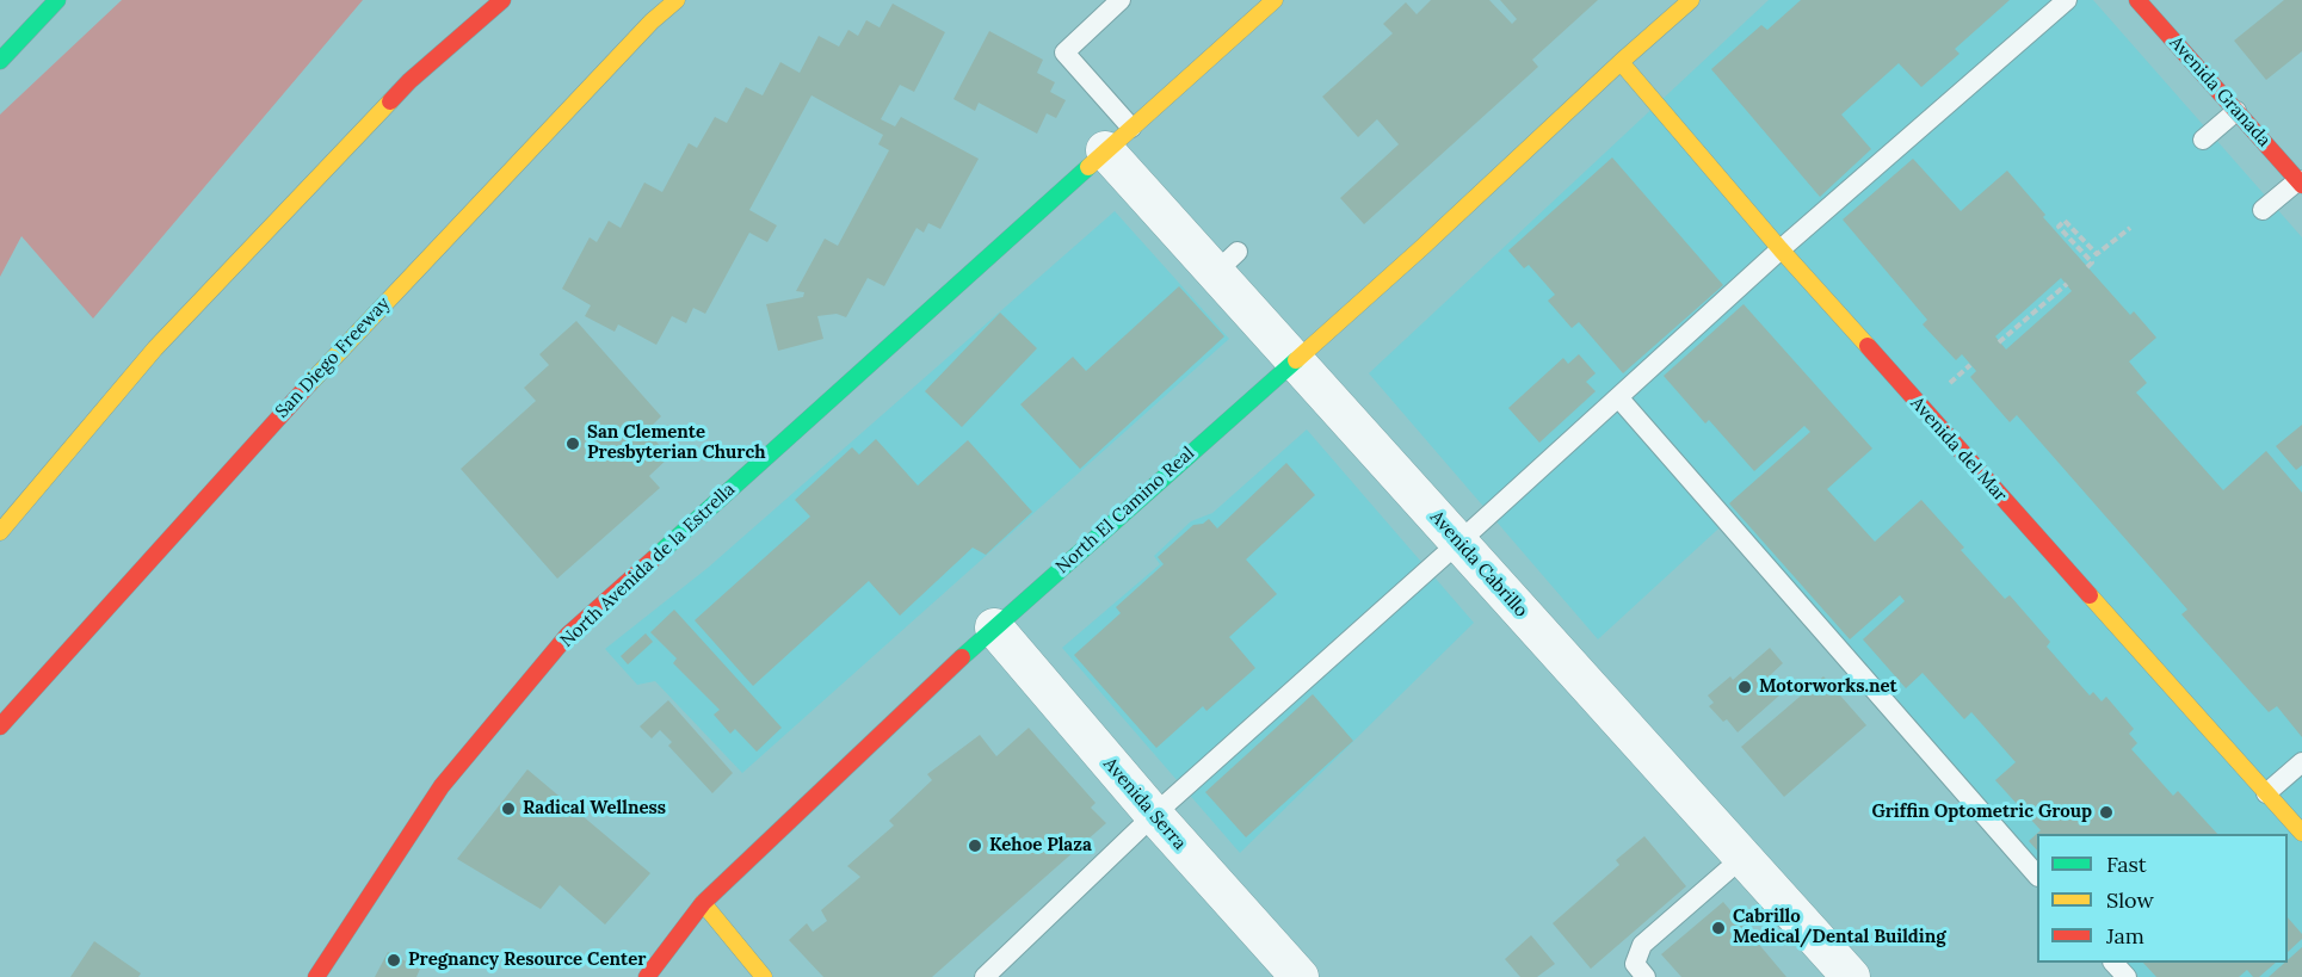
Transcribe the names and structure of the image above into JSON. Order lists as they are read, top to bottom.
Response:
{
  "streets": {
    "main road": [
      "Avenida Granada",
      "San Diego Freeway",
      "Avenida del Mar",
      "North El Camino Real",
      "North Avenida de la Estrella"
    ],
    "street": ["Avenida Cabrillo", "Avenida Serra"]
  },
  "crossings": [
    ["Avenida del Mar", "North El Camino Real"],
    ["North El Camino Real", "Avenida Cabrillo"],
    ["North El Camino Real", "Avenida Serra"],
    ["Avenida Cabrillo", "North Avenida de la Estrella"]
  ],
  "places": [
    "San Clemente Presbyterian Church",
    "Motorworks.net",
    "Radical Wellness",
    "Griffin Optometric Group",
    "Kehoe Plaza",
    "Cabrillo Medical/Dental Building",
    "Pregnancy Resource Center"
  ],
  "legend": ["Fast", "Slow", "Jam"]
}
